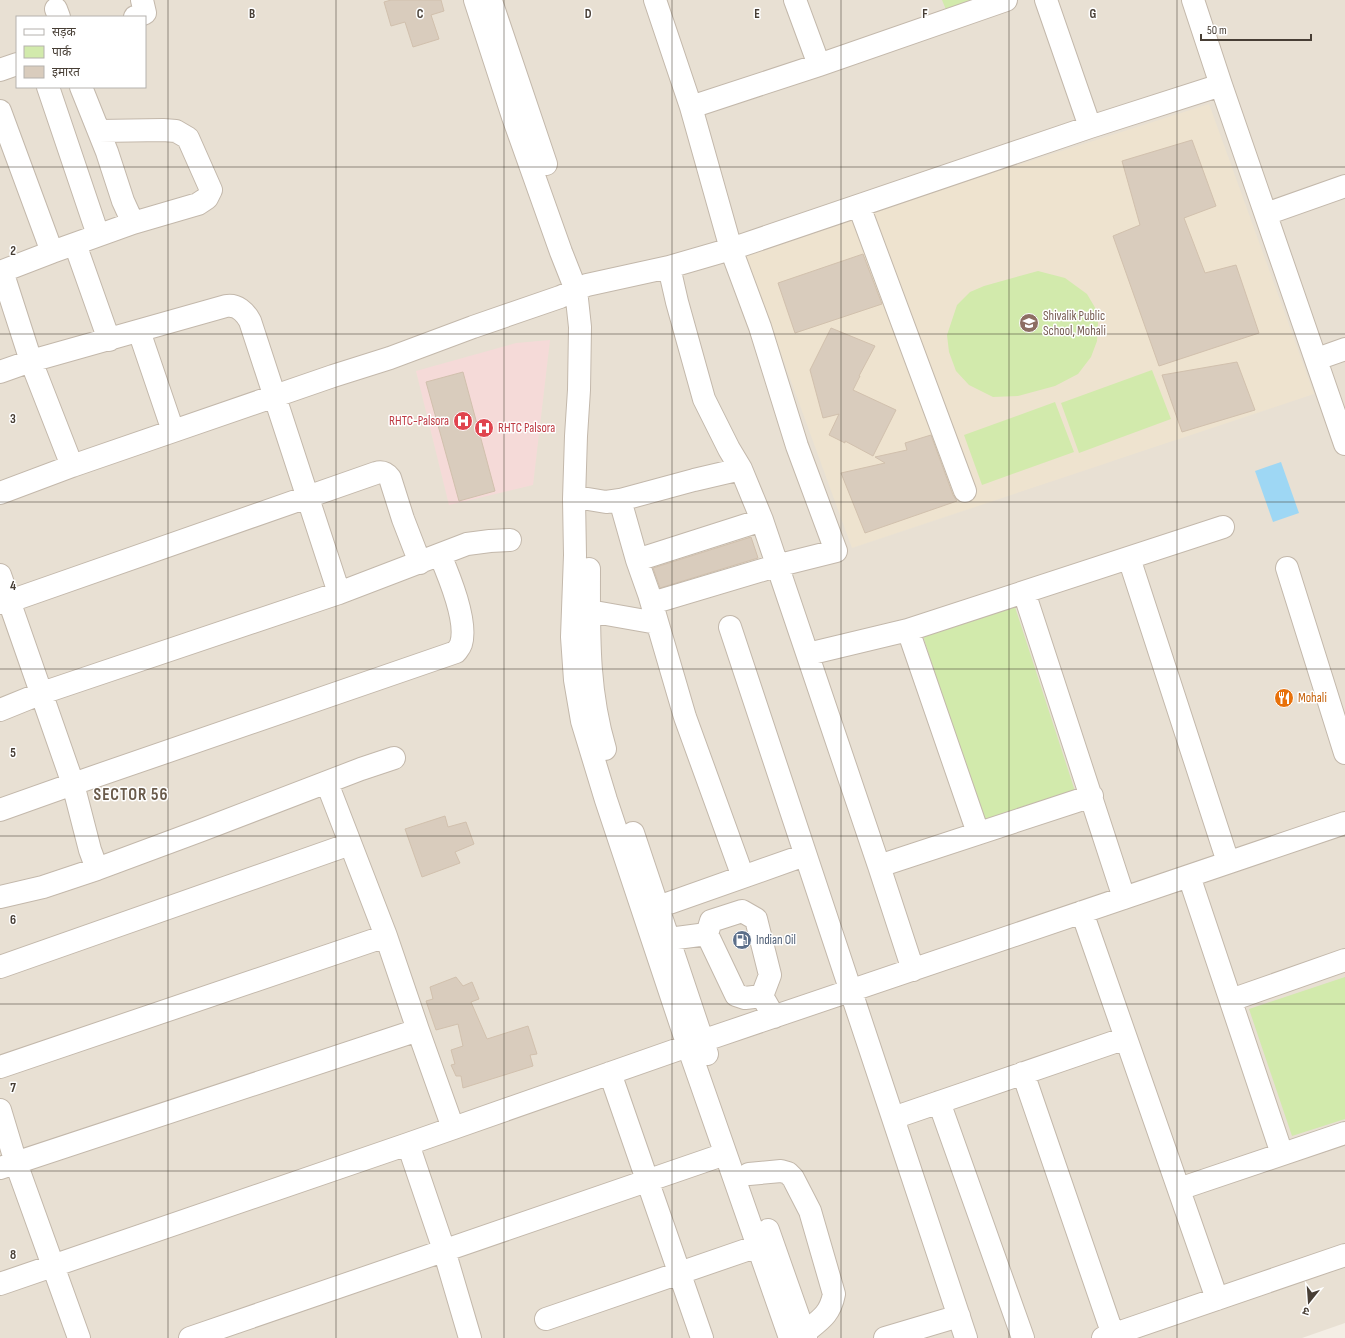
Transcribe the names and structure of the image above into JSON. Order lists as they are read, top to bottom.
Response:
{
  "districts": ["SECTOR 56"],
  "places": {
    "school or university": ["Shivalik Public School, Mohali"],
    "hospital": ["RHTC-Palsora", "RHTC Palsora"],
    "restaurant": ["Mohali"],
    "fuel station": ["Indian Oil"]
  },
  "legend": ["सड़क", "पार्क", "इमारत"],
  "scale_bar": "50 m",
  "north": "bottom",
  "grid": {
    "columns": [
      "B",
      "C",
      "D",
      "E",
      "F",
      "G"
    ],
    "rows": [
      "2",
      "3",
      "4",
      "5",
      "6",
      "7",
      "8"
    ]
  }
}
